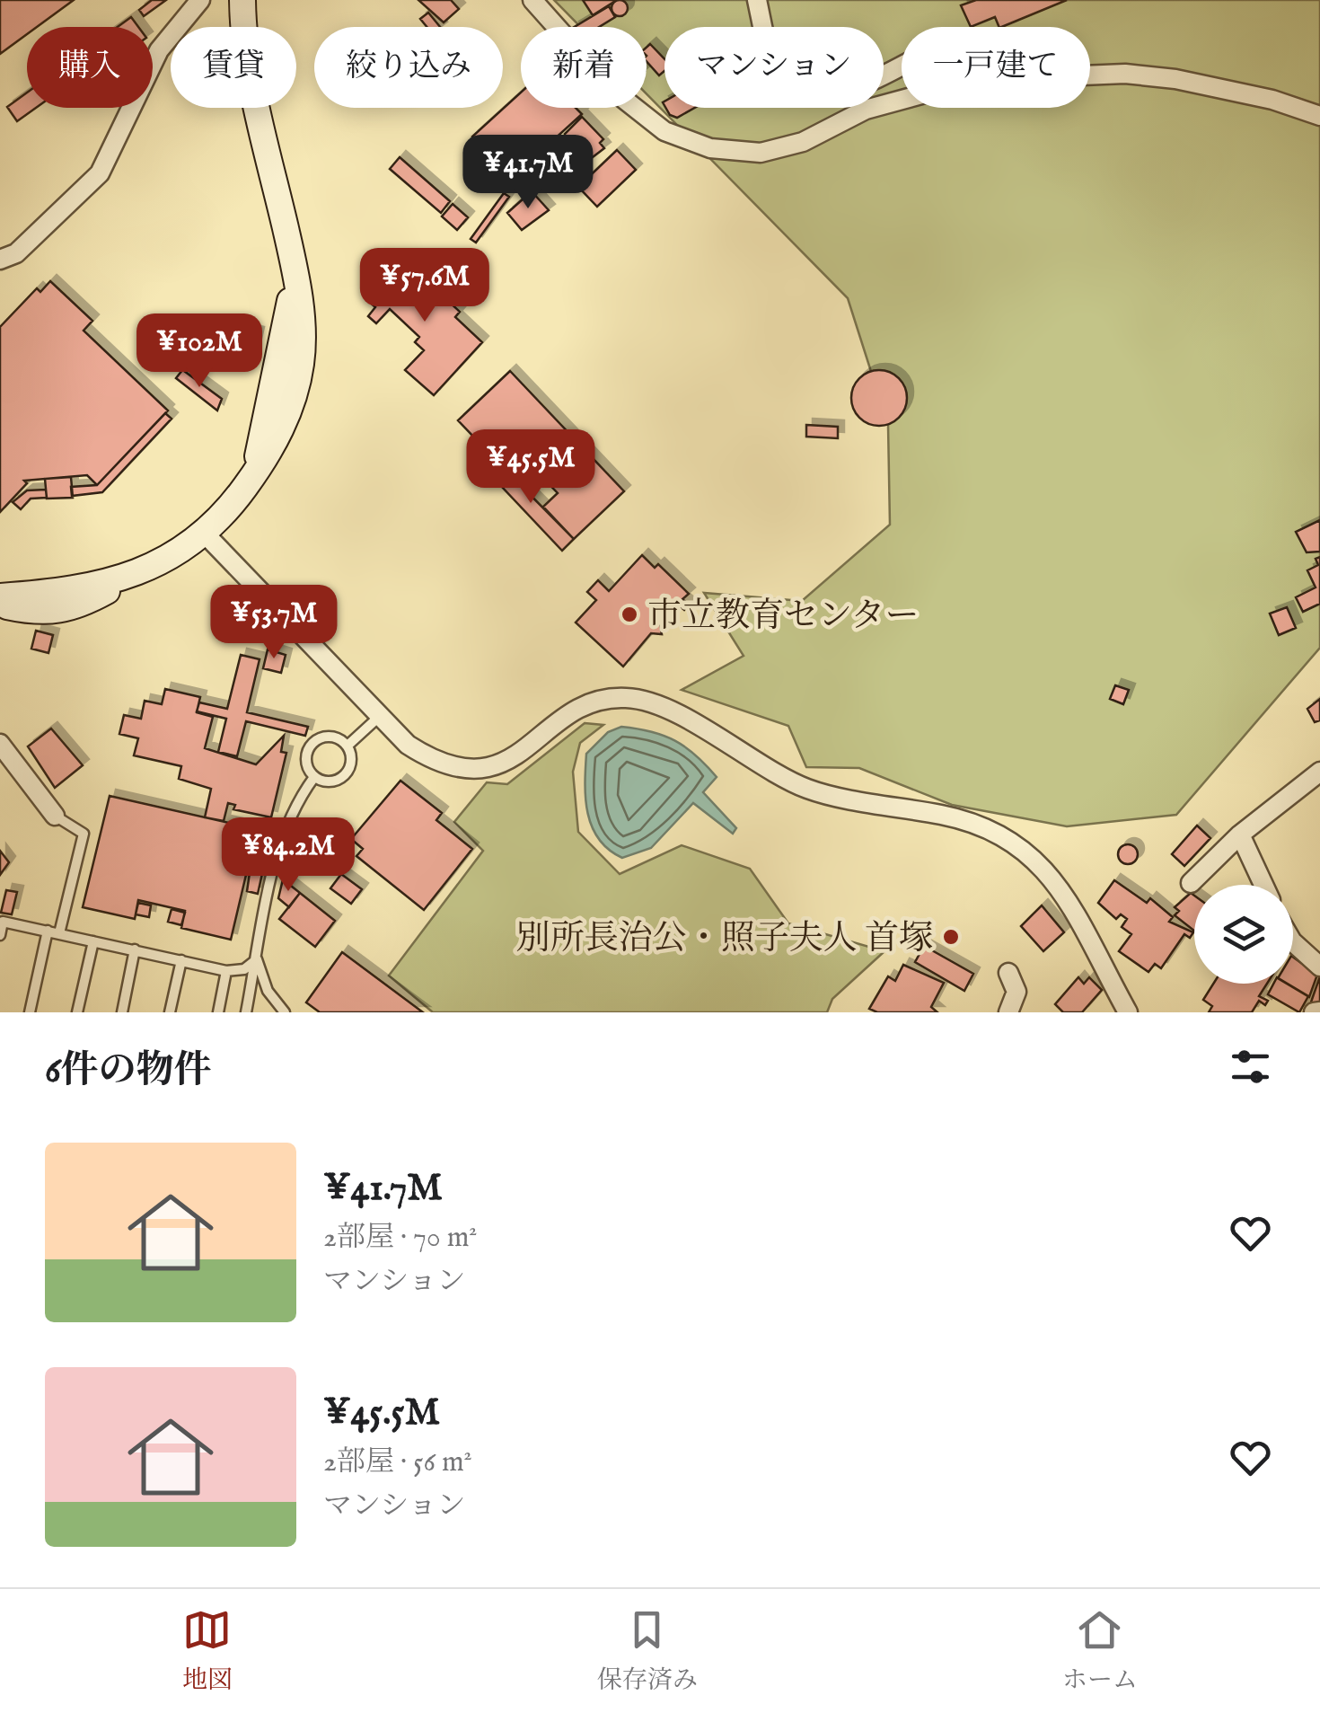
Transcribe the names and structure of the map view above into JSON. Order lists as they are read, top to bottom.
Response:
{
  "places": ["市立教育センター", "別所長治公・照子夫人 首塚"],
  "page": {
    "chip": [
      "購入",
      "賃貸",
      "絞り込み",
      "新着",
      "マンション",
      "一戸建て"
    ],
    "price": [
      "¥41.7M",
      "¥57.6M",
      "¥102M",
      "¥45.5M",
      "¥53.7M",
      "¥84.2M"
    ],
    "heading": "6件の物件",
    "list": [
      {
        "name": "¥41.7M",
        "note": "2部屋 · 70 m² · マンション"
      },
      {
        "name": "¥45.5M",
        "note": "2部屋 · 56 m² · マンション"
      }
    ],
    "tabs": ["地図", "保存済み", "ホーム"]
  }
}
